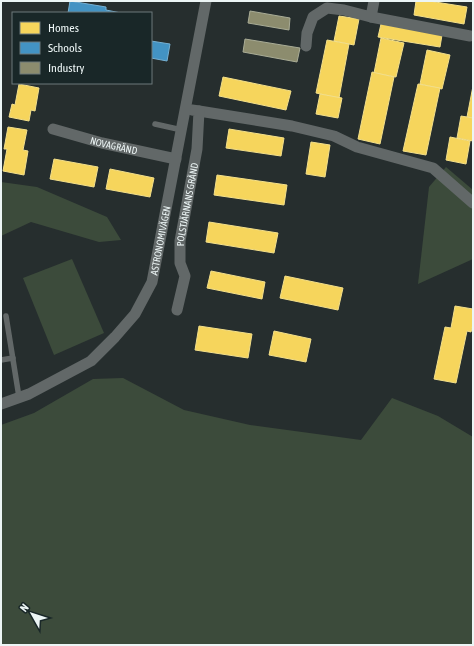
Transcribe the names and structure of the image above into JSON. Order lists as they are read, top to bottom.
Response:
{
  "streets": {
    "street": ["NOVAGRÄND", "POLSTJÄRNANS GRÄND", "ASTRONOMIVÄGEN"]
  },
  "crossings": [
    ["NOVAGRÄND", "ASTRONOMIVÄGEN"]
  ],
  "legend": ["Homes", "Schools", "Industry"],
  "north": "top left"
}
